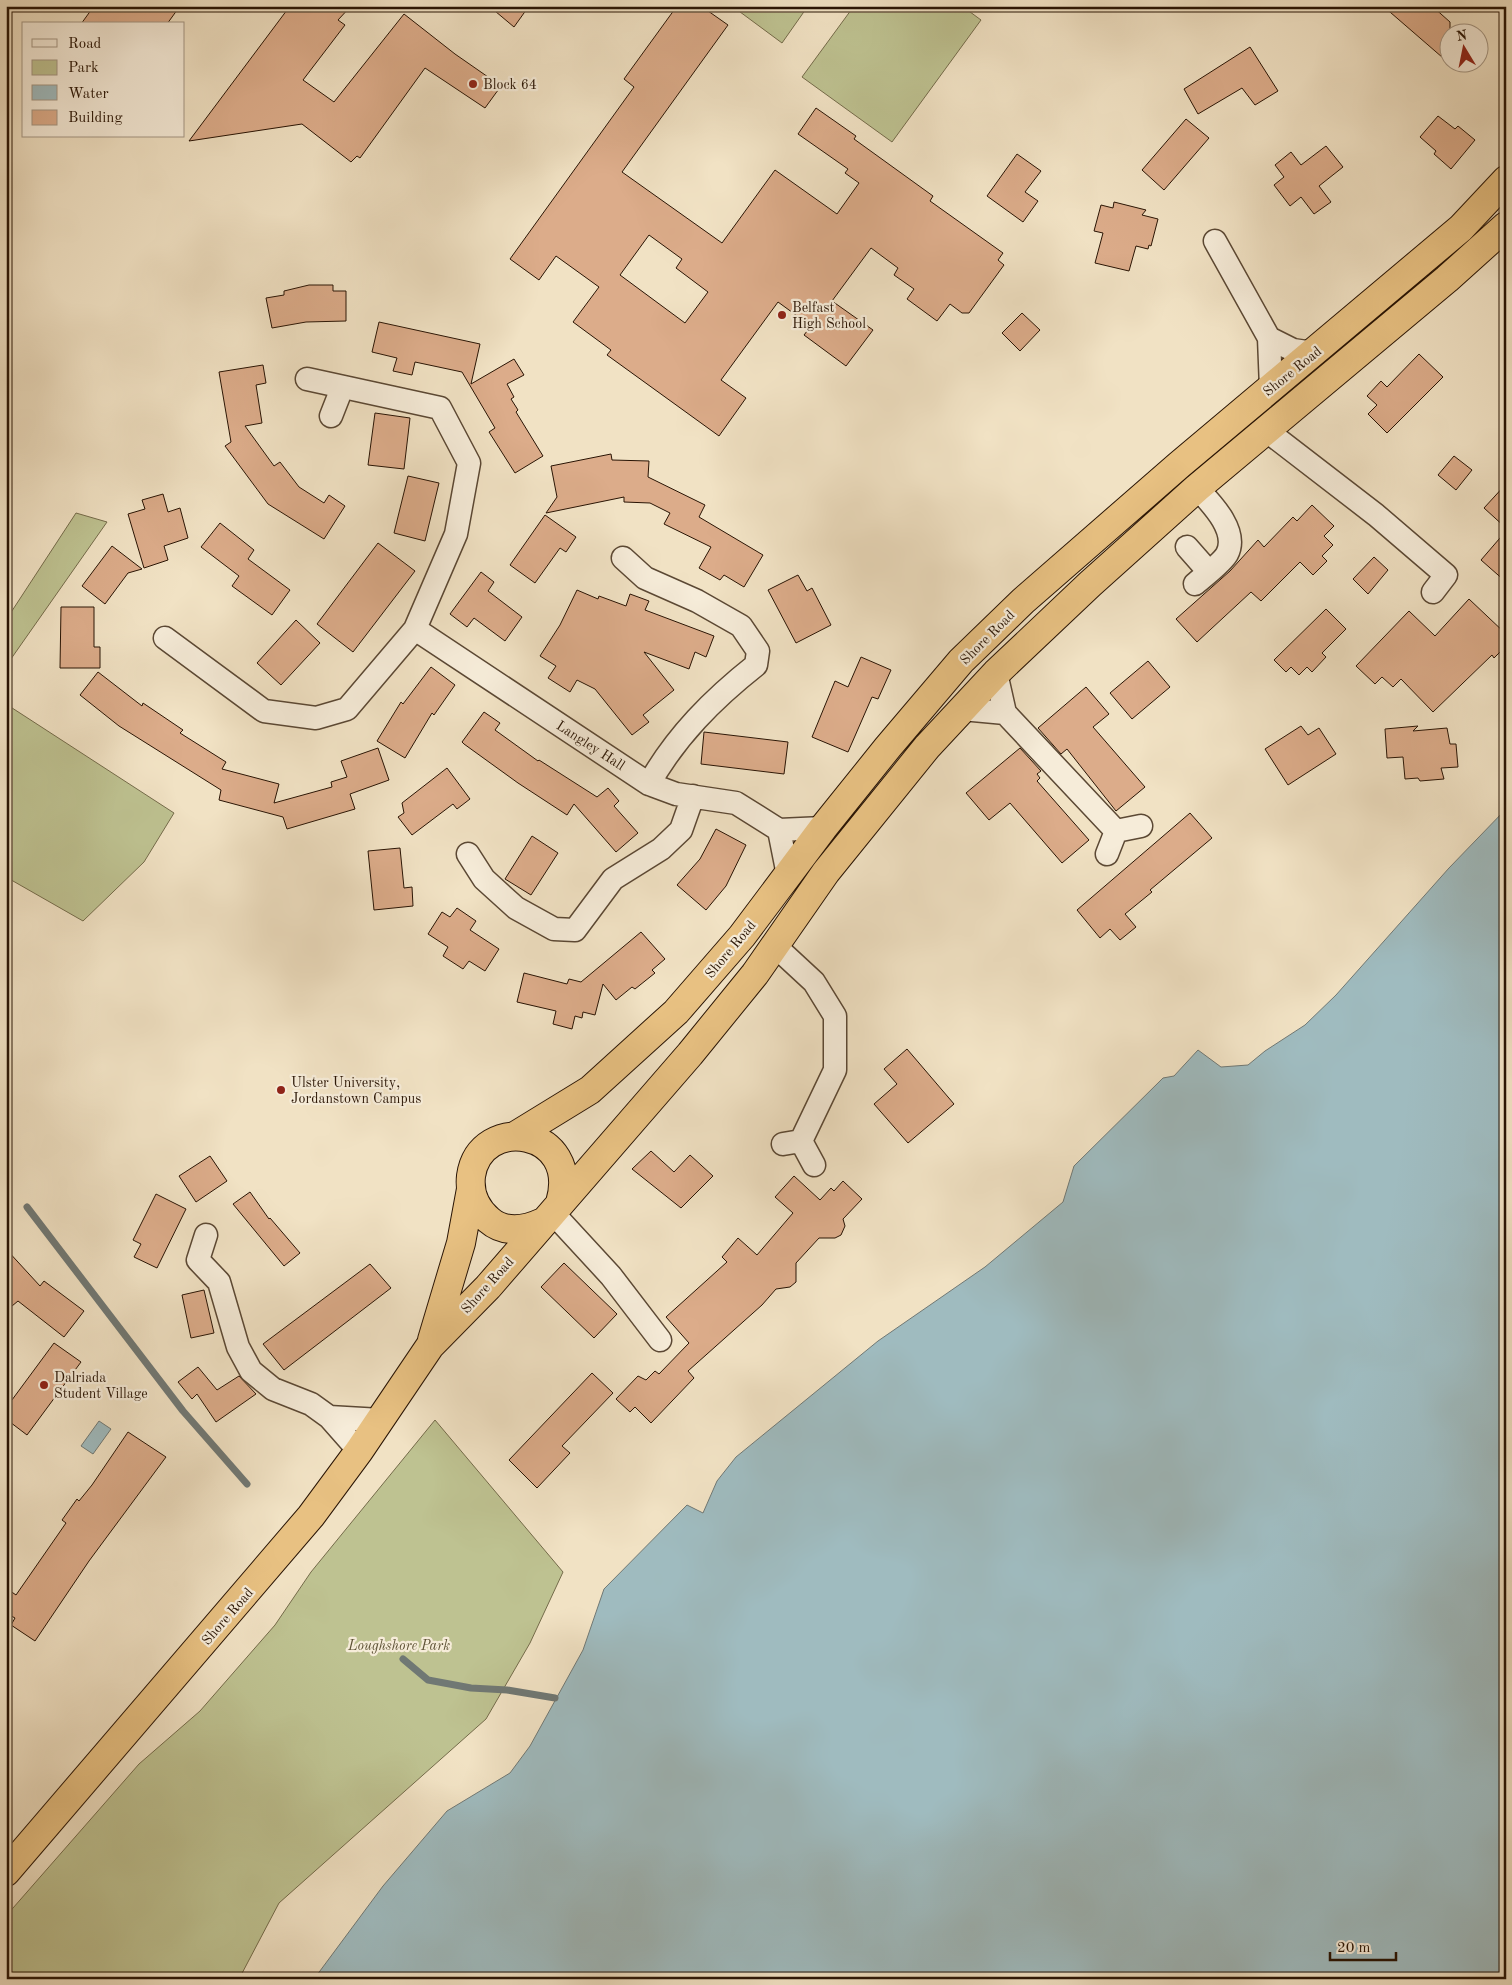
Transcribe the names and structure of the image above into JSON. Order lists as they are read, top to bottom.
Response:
{
  "streets": {
    "highway": ["Shore Road"],
    "street": ["Langley Hall"]
  },
  "parks": ["Loughshore Park"],
  "places": [
    "Block 64",
    "Belfast High School",
    "Ulster University, Jordanstown Campus",
    "Dalriada Student Village"
  ],
  "legend": [
    "Road",
    "Park",
    "Water",
    "Building"
  ],
  "scale_bar": "20 m",
  "north": "top"
}
